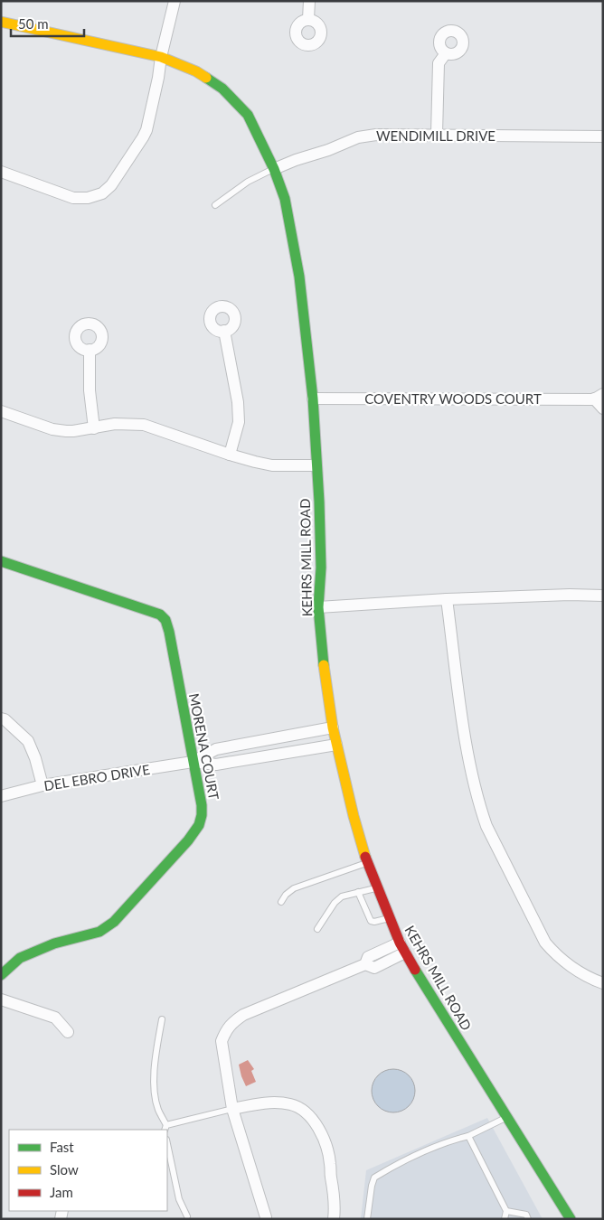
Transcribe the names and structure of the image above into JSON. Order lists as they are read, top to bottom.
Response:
{
  "streets": {
    "main road": ["KEHRS MILL ROAD", "MORENA COURT"],
    "street": ["WENDIMILL DRIVE", "COVENTRY WOODS COURT", "DEL EBRO DRIVE"]
  },
  "crossings": [
    ["WENDIMILL DRIVE", "KEHRS MILL ROAD"],
    ["COVENTRY WOODS COURT", "KEHRS MILL ROAD"],
    ["KEHRS MILL ROAD", "DEL EBRO DRIVE"],
    ["MORENA COURT", "DEL EBRO DRIVE"]
  ],
  "legend": ["Fast", "Slow", "Jam"],
  "scale_bar": "50 m"
}
